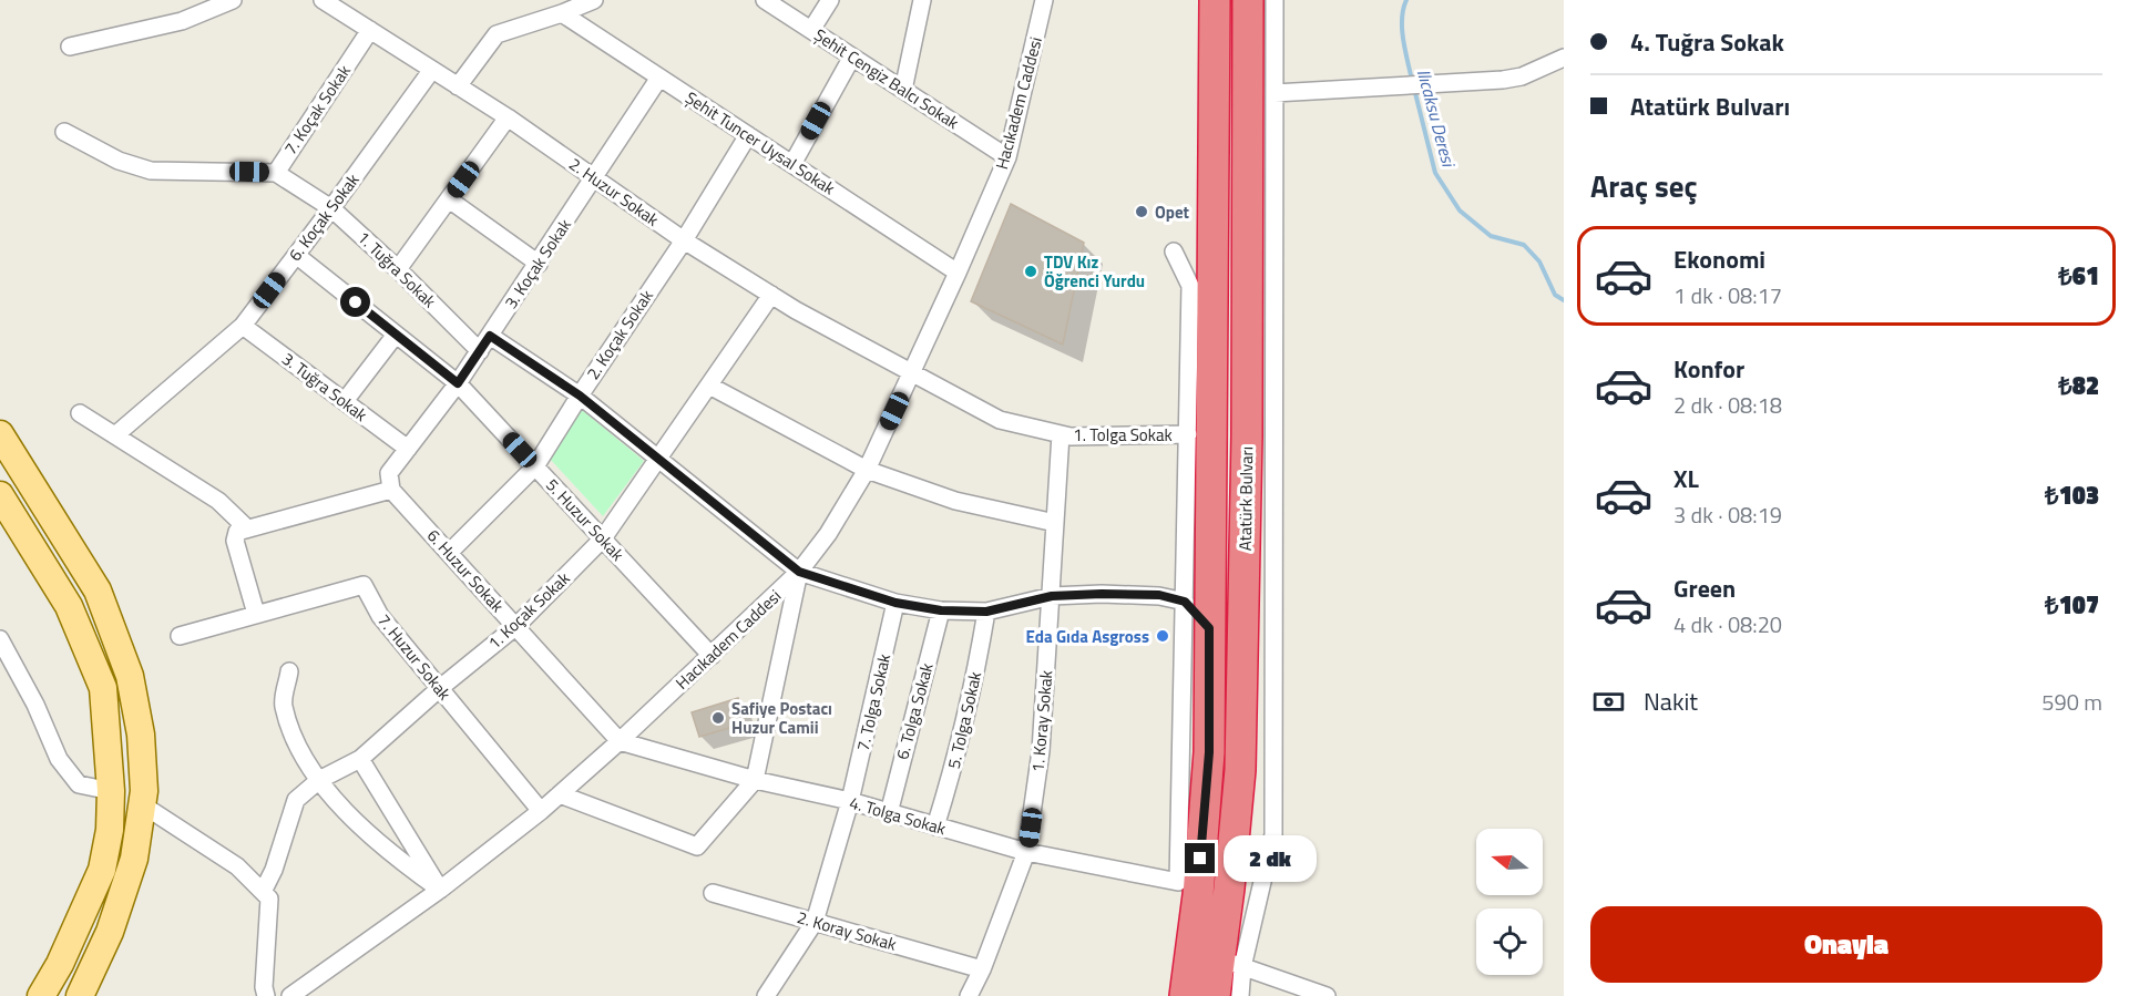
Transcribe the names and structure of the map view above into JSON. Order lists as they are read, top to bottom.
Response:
{
  "streets": {
    "highway": ["Atatürk Bulvarı"],
    "street": [
      "Şehit Cengiz Balcı Sokak",
      "Hacıkadem Caddesi",
      "7. Koçak Sokak",
      "Şehit Tuncer Uysal Sokak",
      "2. Huzur Sokak",
      "6. Koçak Sokak",
      "3. Koçak Sokak",
      "1. Tuğra Sokak",
      "2. Koçak Sokak",
      "3. Tuğra Sokak",
      "1. Tolga Sokak",
      "5. Huzur Sokak",
      "6. Huzur Sokak",
      "1. Koçak Sokak",
      "7. Huzur Sokak",
      "7. Tolga Sokak",
      "6. Tolga Sokak",
      "5. Tolga Sokak",
      "1. Koray Sokak",
      "4. Tolga Sokak",
      "2. Koray Sokak"
    ]
  },
  "crossings": [
    ["Şehit Cengiz Balcı Sokak", "Hacıkadem Caddesi"],
    ["Hacıkadem Caddesi", "Şehit Tuncer Uysal Sokak"],
    ["Hacıkadem Caddesi", "2. Huzur Sokak"],
    ["Hacıkadem Caddesi", "1. Tolga Sokak"],
    ["Hacıkadem Caddesi", "5. Huzur Sokak"],
    ["Hacıkadem Caddesi", "6. Huzur Sokak"],
    ["Hacıkadem Caddesi", "7. Huzur Sokak"],
    ["Hacıkadem Caddesi", "4. Tolga Sokak"],
    ["7. Koçak Sokak", "2. Huzur Sokak"],
    ["7. Koçak Sokak", "1. Tuğra Sokak"],
    ["Şehit Tuncer Uysal Sokak", "3. Koçak Sokak"],
    ["Şehit Tuncer Uysal Sokak", "2. Koçak Sokak"],
    ["2. Huzur Sokak", "6. Koçak Sokak"],
    ["2. Huzur Sokak", "3. Koçak Sokak"],
    ["2. Huzur Sokak", "2. Koçak Sokak"],
    ["2. Huzur Sokak", "1. Tolga Sokak"],
    ["2. Huzur Sokak", "1. Koçak Sokak"],
    ["6. Koçak Sokak", "1. Tuğra Sokak"],
    ["6. Koçak Sokak", "3. Tuğra Sokak"],
    ["6. Koçak Sokak", "5. Huzur Sokak"],
    ["3. Koçak Sokak", "1. Tuğra Sokak"],
    ["3. Koçak Sokak", "3. Tuğra Sokak"],
    ["3. Koçak Sokak", "5. Huzur Sokak"],
    ["3. Koçak Sokak", "6. Huzur Sokak"],
    ["2. Koçak Sokak", "5. Huzur Sokak"],
    ["2. Koçak Sokak", "6. Huzur Sokak"],
    ["1. Tolga Sokak", "Atatürk Bulvarı"],
    ["1. Tolga Sokak", "1. Koray Sokak"],
    ["Atatürk Bulvarı", "4. Tolga Sokak"],
    ["5. Huzur Sokak", "1. Koçak Sokak"],
    ["6. Huzur Sokak", "1. Koçak Sokak"],
    ["6. Huzur Sokak", "4. Tolga Sokak"],
    ["1. Koçak Sokak", "7. Huzur Sokak"],
    ["7. Tolga Sokak", "4. Tolga Sokak"],
    ["7. Tolga Sokak", "2. Koray Sokak"],
    ["6. Tolga Sokak", "4. Tolga Sokak"],
    ["5. Tolga Sokak", "4. Tolga Sokak"],
    ["1. Koray Sokak", "4. Tolga Sokak"],
    ["1. Koray Sokak", "2. Koray Sokak"]
  ],
  "water": ["Ilıcaksu Deresi"],
  "places": [
    "Opet",
    "TDV Kız Öğrenci Yurdu",
    "Eda Gıda Asgross",
    "Safiye Postacı Huzur Camii"
  ],
  "north": "left",
  "page": {
    "banner": ["4. Tuğra Sokak", "Atatürk Bulvarı"],
    "heading": "Araç seç",
    "list": [
      {
        "name": "Ekonomi",
        "note": "1 dk · 08:17",
        "value": "₺61"
      },
      {
        "name": "Konfor",
        "note": "2 dk · 08:18",
        "value": "₺82"
      },
      {
        "name": "XL",
        "note": "3 dk · 08:19",
        "value": "₺103"
      },
      {
        "name": "Green",
        "note": "4 dk · 08:20",
        "value": "₺107"
      }
    ],
    "pay": ["Nakit", "590 m"],
    "bubble": "2 dk",
    "buttons": "Onayla"
  }
}
